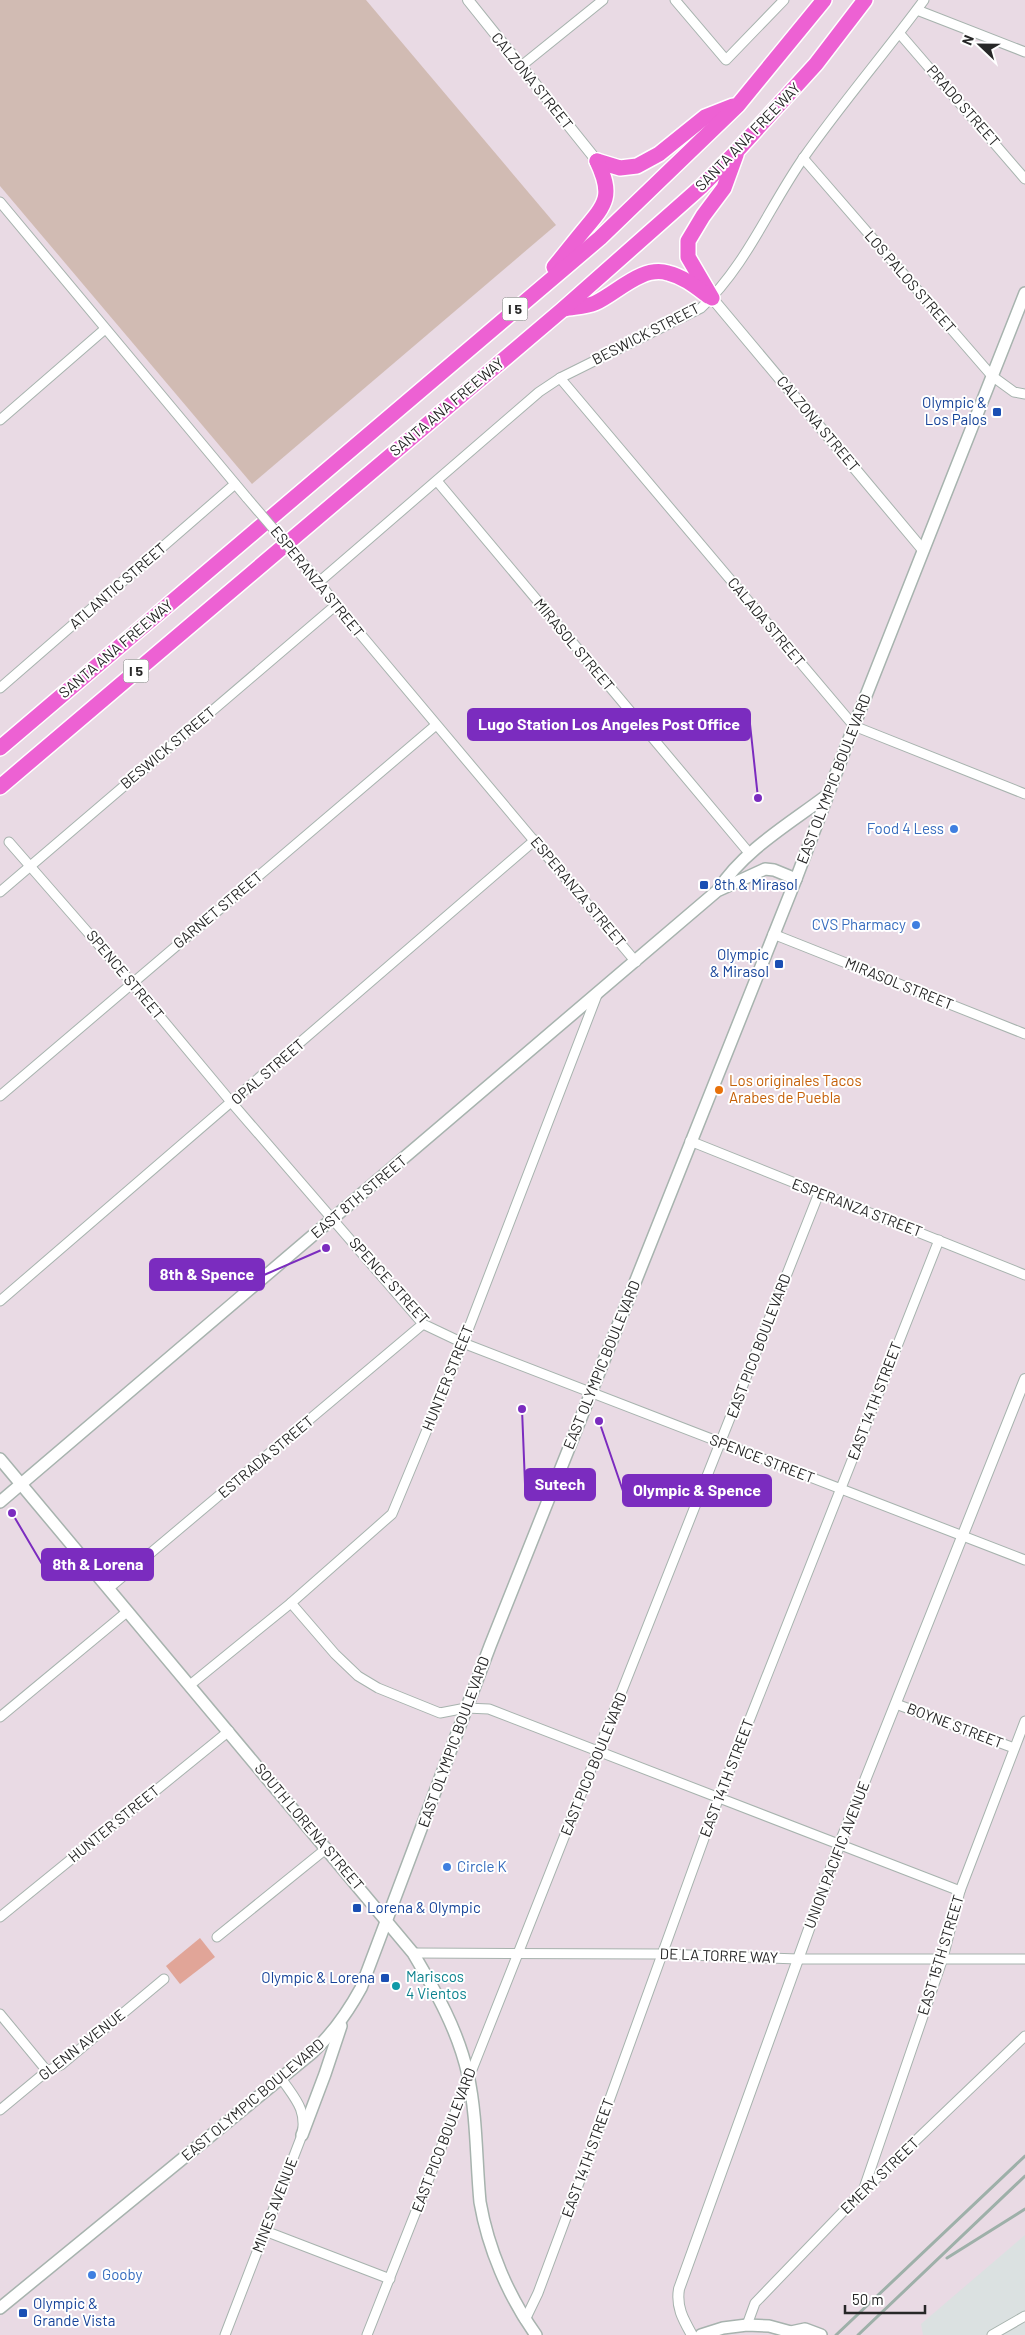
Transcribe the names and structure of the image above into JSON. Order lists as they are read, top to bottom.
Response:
{
  "streets": {
    "highway": ["SANTA ANA FREEWAY", "I 5"],
    "main road": ["EAST OLYMPIC BOULEVARD", "EAST 8TH STREET", "SOUTH LORENA STREET"],
    "street": [
      "CALZONA STREET",
      "PRADO STREET",
      "LOS PALOS STREET",
      "BESWICK STREET",
      "ESPERANZA STREET",
      "ATLANTIC STREET",
      "CALADA STREET",
      "MIRASOL STREET",
      "GARNET STREET",
      "SPENCE STREET",
      "OPAL STREET",
      "EAST PICO BOULEVARD",
      "HUNTER STREET",
      "EAST 14TH STREET",
      "ESTRADA STREET",
      "BOYNE STREET",
      "UNION PACIFIC AVENUE",
      "EAST 15TH STREET",
      "DE LA TORRE WAY",
      "GLENN AVENUE",
      "EMERY STREET",
      "MINES AVENUE"
    ]
  },
  "crossings": [
    ["CALZONA STREET", "BESWICK STREET"],
    ["CALZONA STREET", "EAST OLYMPIC BOULEVARD"],
    ["PRADO STREET", "BESWICK STREET"],
    ["LOS PALOS STREET", "BESWICK STREET"],
    ["LOS PALOS STREET", "EAST OLYMPIC BOULEVARD"],
    ["BESWICK STREET", "ESPERANZA STREET"],
    ["BESWICK STREET", "CALADA STREET"],
    ["BESWICK STREET", "MIRASOL STREET"],
    ["BESWICK STREET", "SPENCE STREET"],
    ["ESPERANZA STREET", "ATLANTIC STREET"],
    ["ESPERANZA STREET", "EAST OLYMPIC BOULEVARD"],
    ["ESPERANZA STREET", "GARNET STREET"],
    ["ESPERANZA STREET", "OPAL STREET"],
    ["ESPERANZA STREET", "EAST 8TH STREET"],
    ["ESPERANZA STREET", "EAST PICO BOULEVARD"],
    ["ESPERANZA STREET", "EAST 14TH STREET"],
    ["CALADA STREET", "EAST OLYMPIC BOULEVARD"],
    ["MIRASOL STREET", "EAST OLYMPIC BOULEVARD"],
    ["MIRASOL STREET", "EAST 8TH STREET"],
    ["EAST OLYMPIC BOULEVARD", "SPENCE STREET"],
    ["EAST OLYMPIC BOULEVARD", "EAST 8TH STREET"],
    ["EAST OLYMPIC BOULEVARD", "SOUTH LORENA STREET"],
    ["EAST OLYMPIC BOULEVARD", "MINES AVENUE"],
    ["GARNET STREET", "SPENCE STREET"],
    ["SPENCE STREET", "OPAL STREET"],
    ["SPENCE STREET", "EAST 8TH STREET"],
    ["SPENCE STREET", "EAST PICO BOULEVARD"],
    ["SPENCE STREET", "HUNTER STREET"],
    ["SPENCE STREET", "EAST 14TH STREET"],
    ["SPENCE STREET", "ESTRADA STREET"],
    ["SPENCE STREET", "UNION PACIFIC AVENUE"],
    ["EAST 8TH STREET", "HUNTER STREET"],
    ["EAST 8TH STREET", "SOUTH LORENA STREET"],
    ["EAST PICO BOULEVARD", "SOUTH LORENA STREET"],
    ["EAST PICO BOULEVARD", "DE LA TORRE WAY"],
    ["HUNTER STREET", "SOUTH LORENA STREET"],
    ["EAST 14TH STREET", "SOUTH LORENA STREET"],
    ["EAST 14TH STREET", "DE LA TORRE WAY"],
    ["ESTRADA STREET", "SOUTH LORENA STREET"],
    ["BOYNE STREET", "UNION PACIFIC AVENUE"],
    ["BOYNE STREET", "EAST 15TH STREET"],
    ["SOUTH LORENA STREET", "DE LA TORRE WAY"],
    ["UNION PACIFIC AVENUE", "DE LA TORRE WAY"],
    ["EAST 15TH STREET", "DE LA TORRE WAY"],
    ["EAST 15TH STREET", "EMERY STREET"]
  ],
  "places": {
    "transit": [
      "Olympic & Los Palos",
      "8th & Mirasol",
      "Olympic & Mirasol",
      "Lorena & Olympic",
      "Olympic & Lorena",
      "Olympic & Grande Vista"
    ],
    "other": [
      "Lugo Station Los Angeles Post Office",
      "Food 4 Less",
      "CVS Pharmacy",
      "Los originales Tacos Arabes de Puebla",
      "8th & Spence",
      "Sutech",
      "Olympic & Spence",
      "8th & Lorena",
      "Circle K",
      "Mariscos 4 Vientos",
      "Gooby"
    ]
  },
  "scale_bar": "50 m",
  "north": "left"
}
